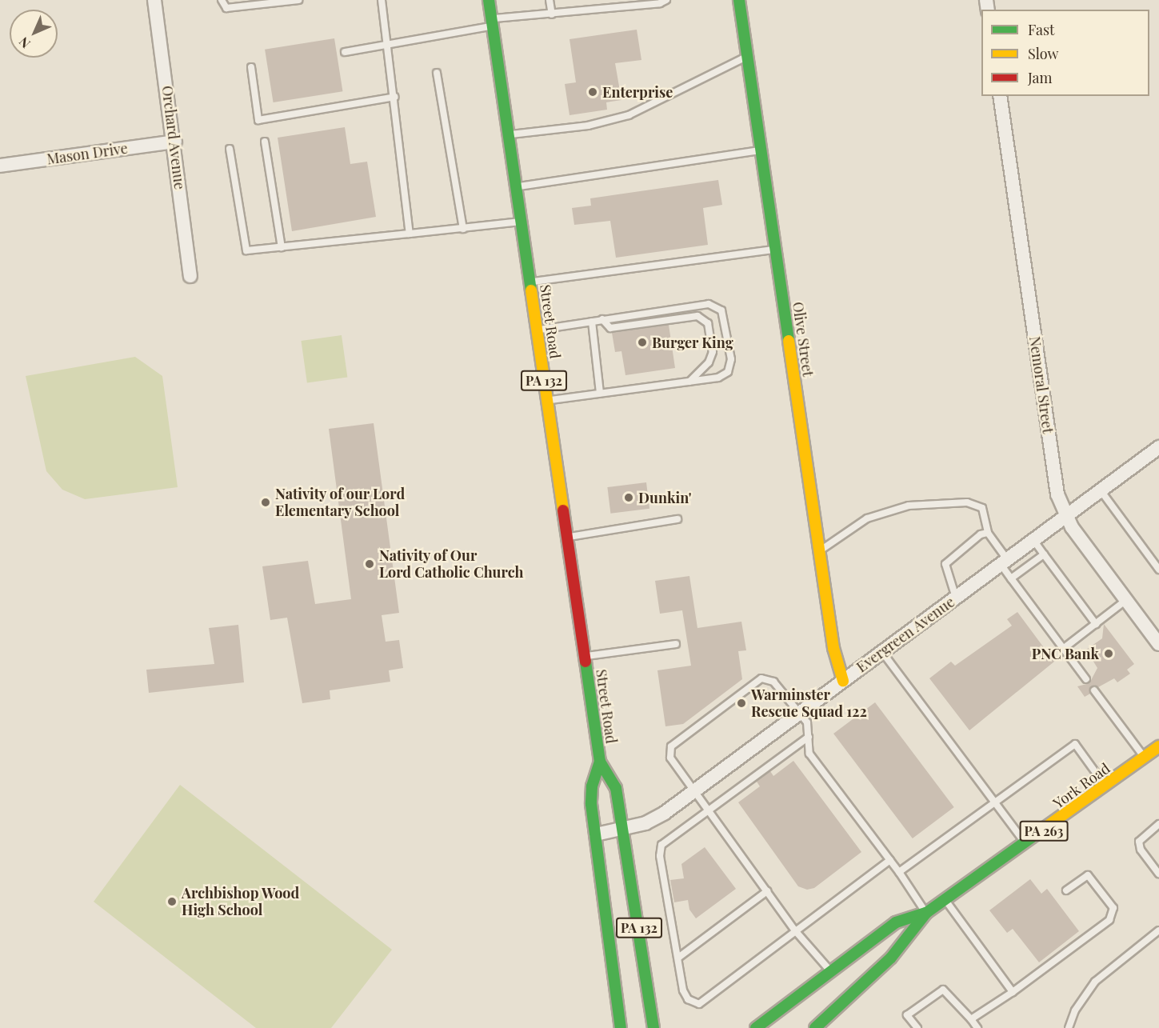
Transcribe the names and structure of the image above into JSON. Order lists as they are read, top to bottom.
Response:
{
  "streets": {
    "main road": [
      "Street Road",
      "Olive Street",
      "PA 132",
      "York Road",
      "PA 263"
    ],
    "street": [
      "Orchard Avenue",
      "Mason Drive",
      "Nemoral Street",
      "Evergreen Avenue"
    ]
  },
  "crossings": [
    ["Orchard Avenue", "Mason Drive"],
    ["Street Road", "Evergreen Avenue"],
    ["Olive Street", "Evergreen Avenue"],
    ["Nemoral Street", "Evergreen Avenue"]
  ],
  "places": [
    "Enterprise",
    "Burger King",
    "Dunkin'",
    "Nativity of our Lord Elementary School",
    "Nativity of Our Lord Catholic Church",
    "PNC Bank",
    "Warminster Rescue Squad 122",
    "Archbishop Wood High School"
  ],
  "legend": ["Fast", "Slow", "Jam"],
  "north": "bottom left"
}
